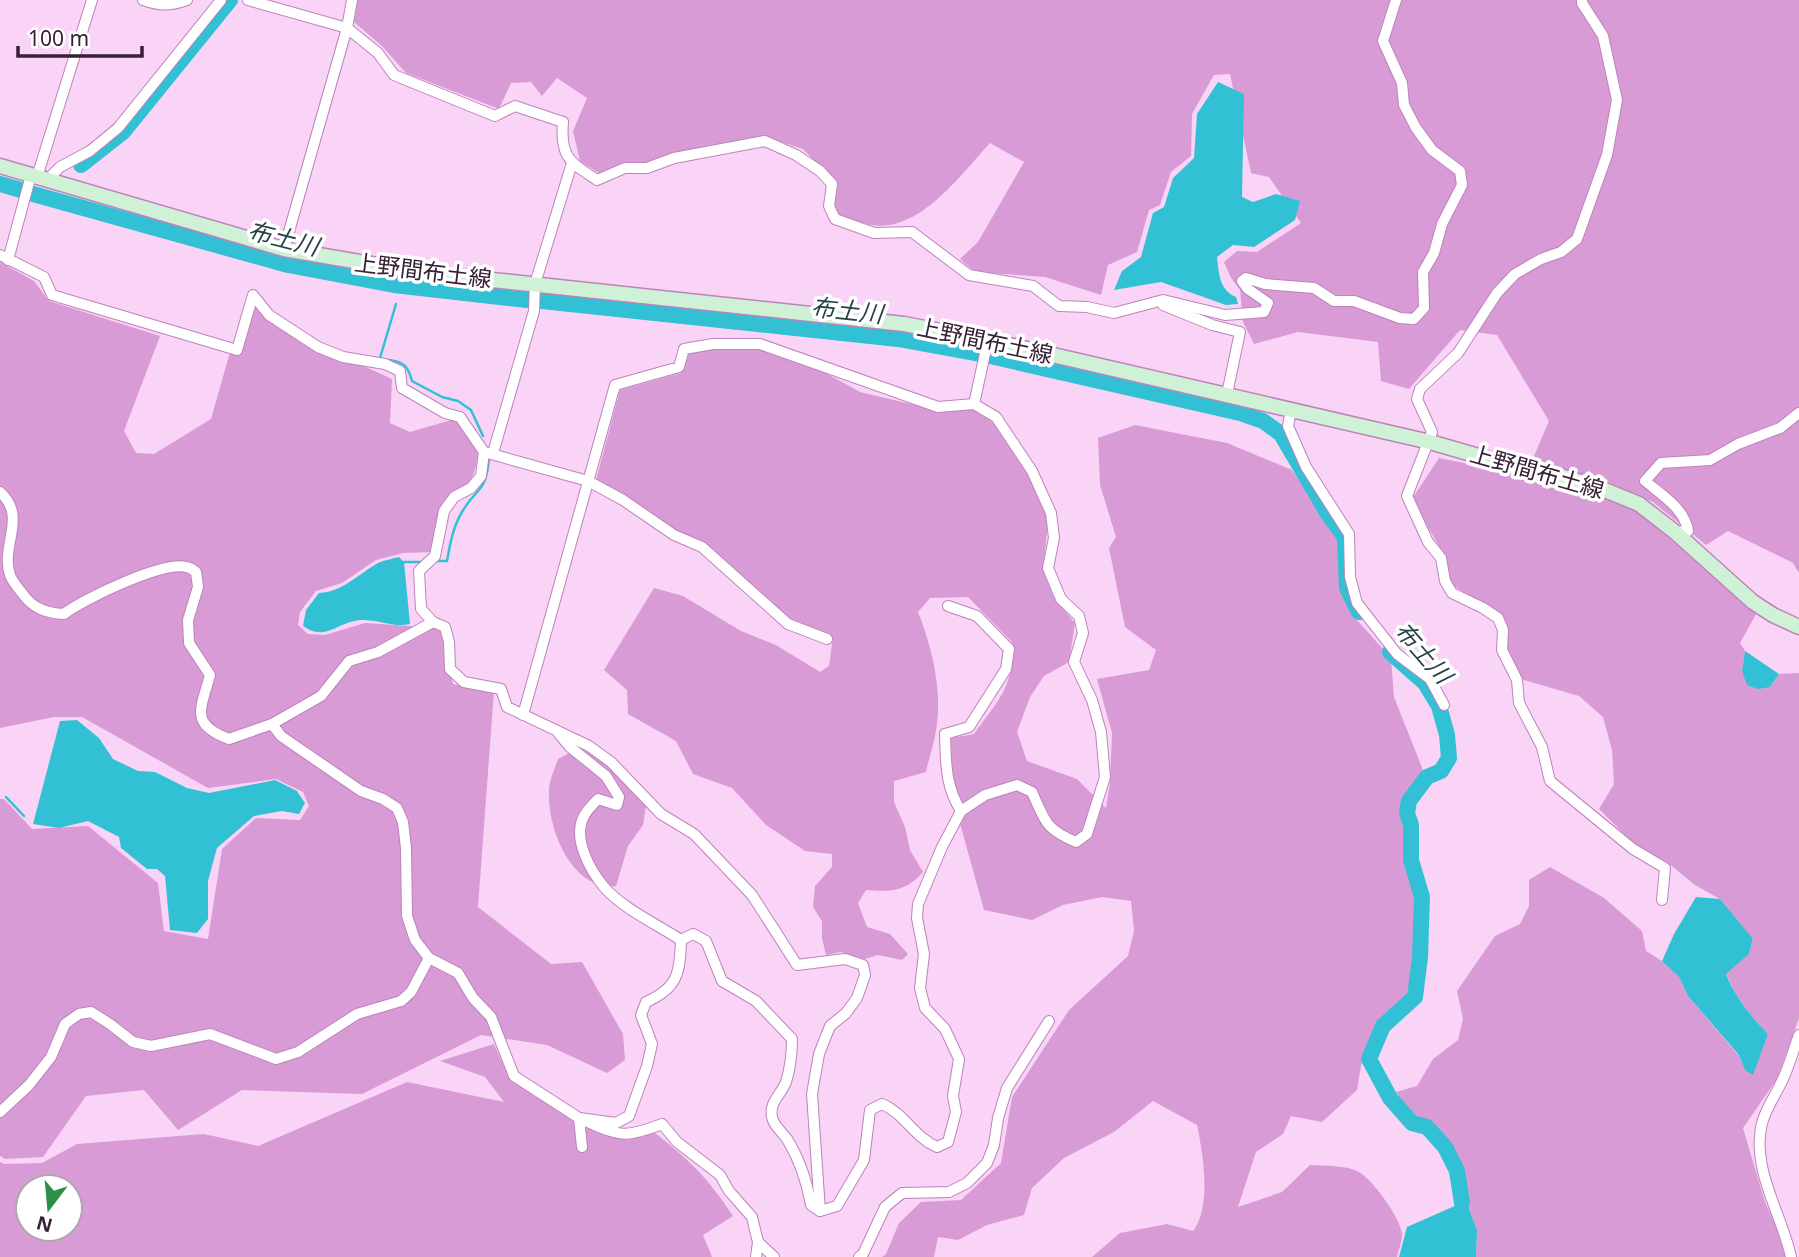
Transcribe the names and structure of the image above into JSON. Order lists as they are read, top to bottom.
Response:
{
  "streets": {
    "main road": ["上野間布土線"]
  },
  "water": ["布土川"],
  "scale_bar": "100 m",
  "north": "bottom"
}
